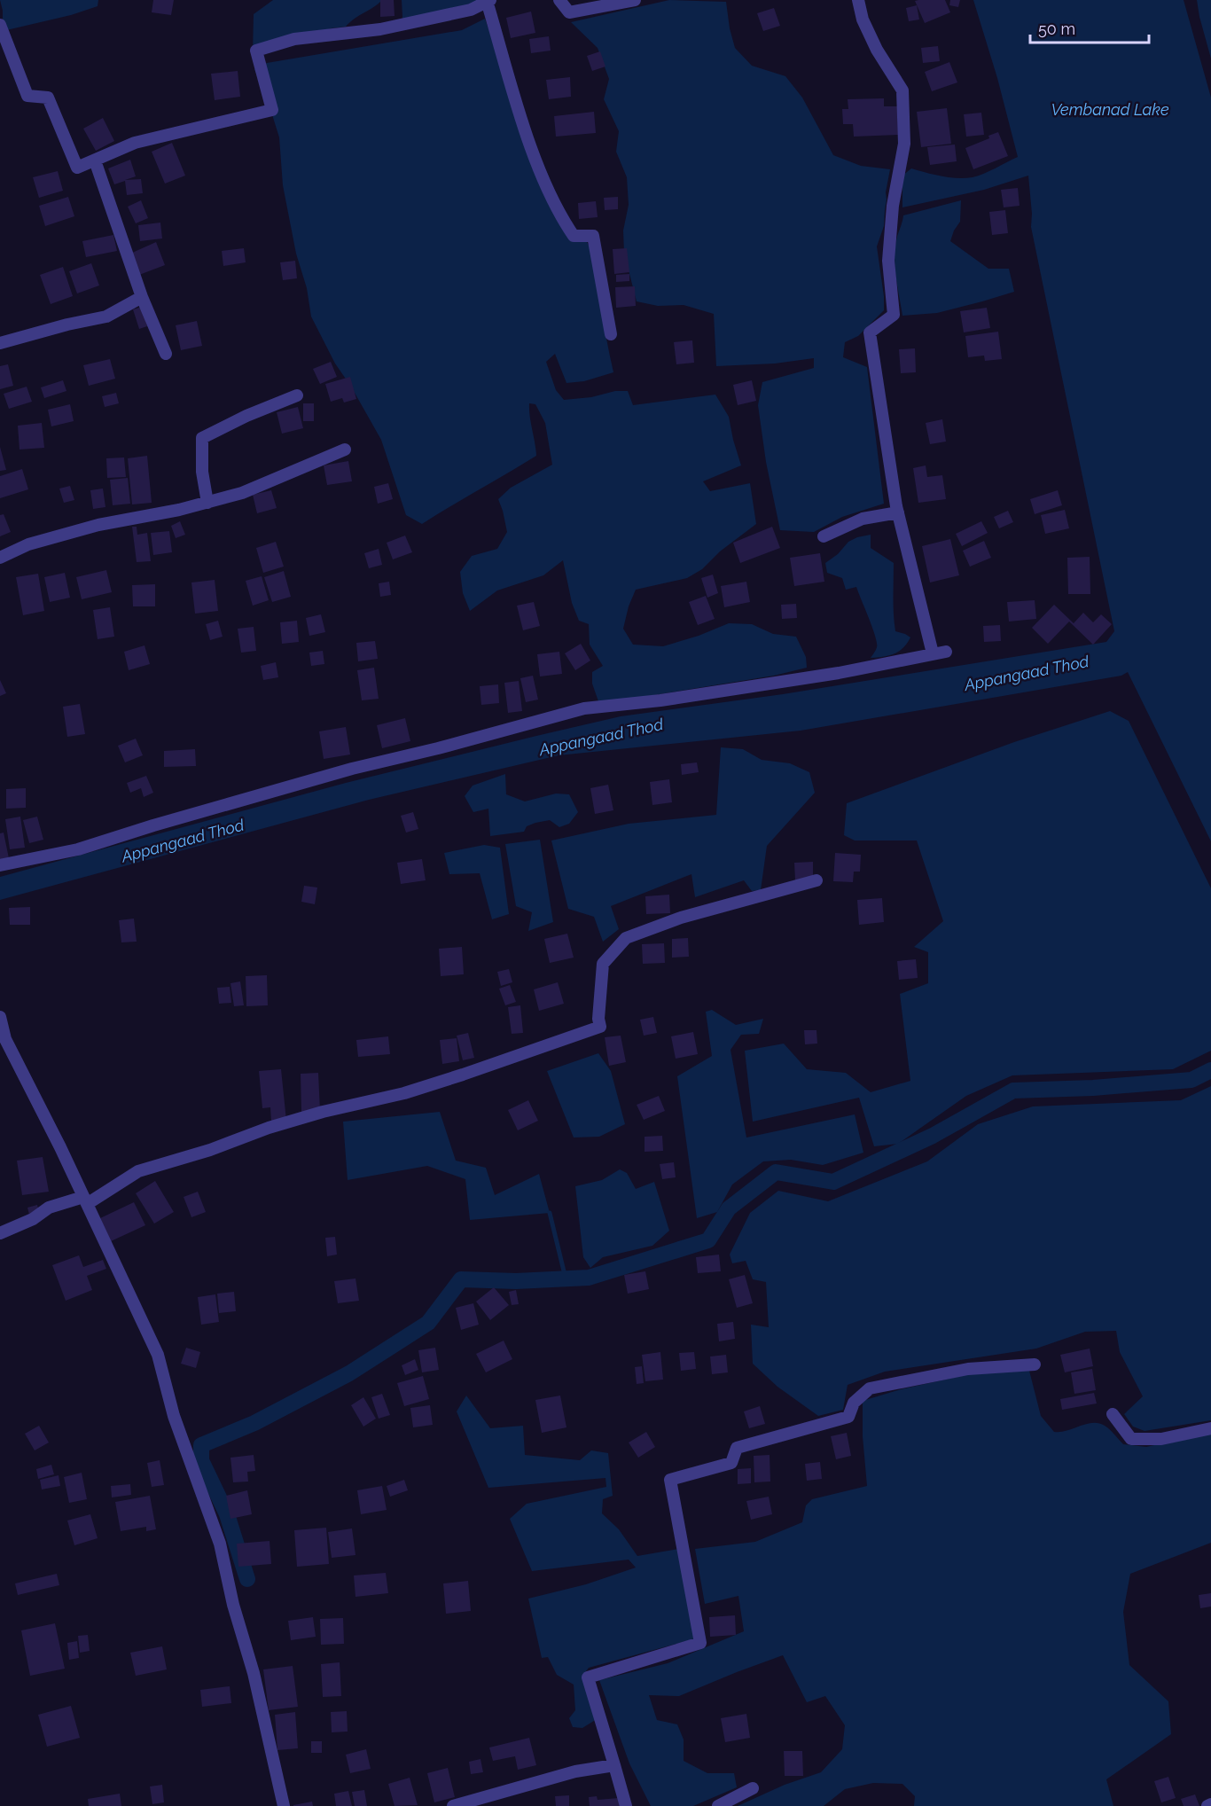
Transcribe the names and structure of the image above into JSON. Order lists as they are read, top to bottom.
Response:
{
  "water": ["Vembanad Lake", "Appangaad Thod"],
  "scale_bar": "50 m"
}
